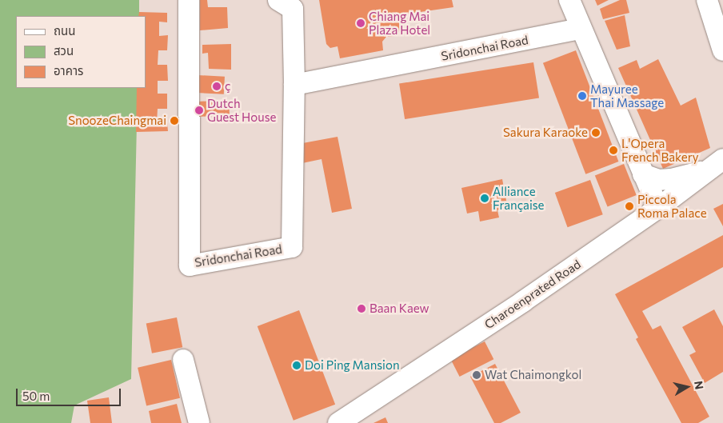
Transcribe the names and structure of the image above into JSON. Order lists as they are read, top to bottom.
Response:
{
  "streets": {
    "street": ["Sridonchai Road", "Charoenprated Road"]
  },
  "places": [
    "Chiang Mai Plaza Hotel",
    "ç",
    "Mayuree Thai Massage",
    "Dutch Guest House",
    "SnoozeChaingmai",
    "Sakura Karaoke",
    "L'Opera French Bakery",
    "Alliance Française",
    "Piccola Roma Palace",
    "Baan Kaew",
    "Doi Ping Mansion",
    "Wat Chaimongkol"
  ],
  "legend": ["ถนน", "สวน", "อาคาร"],
  "scale_bar": "50 m",
  "north": "right"
}
